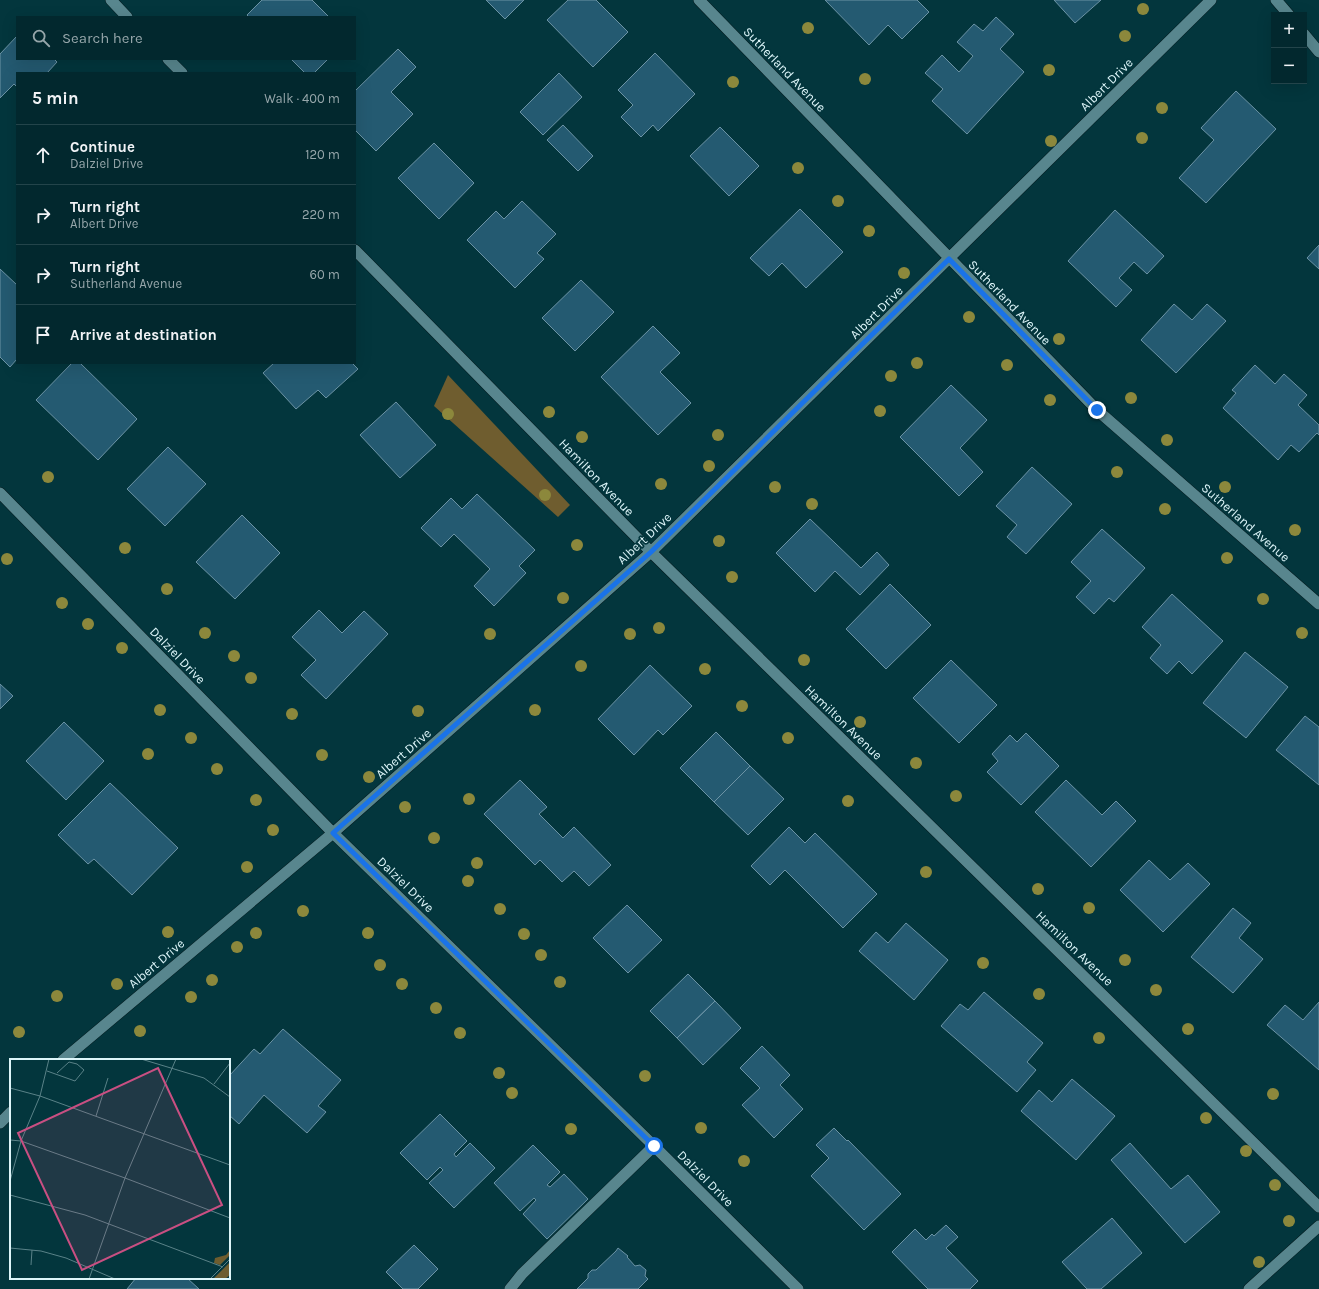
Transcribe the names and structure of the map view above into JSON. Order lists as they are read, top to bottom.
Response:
{
  "streets": {
    "street": [
      "Sutherland Avenue",
      "Albert Drive",
      "Hamilton Avenue",
      "Dalziel Drive"
    ]
  },
  "crossings": [
    ["Sutherland Avenue", "Albert Drive"],
    ["Albert Drive", "Hamilton Avenue"],
    ["Albert Drive", "Dalziel Drive"]
  ],
  "page": {
    "map_buttons": ["+", "−"],
    "search": "Search here",
    "heading": ["5 min", "Walk · 400 m"],
    "list": [
      ["Continue", "Dalziel Drive", "120 m"],
      ["Turn right", "Albert Drive", "220 m"],
      ["Turn right", "Sutherland Avenue", "60 m"],
      "Arrive at destination"
    ]
  }
}
